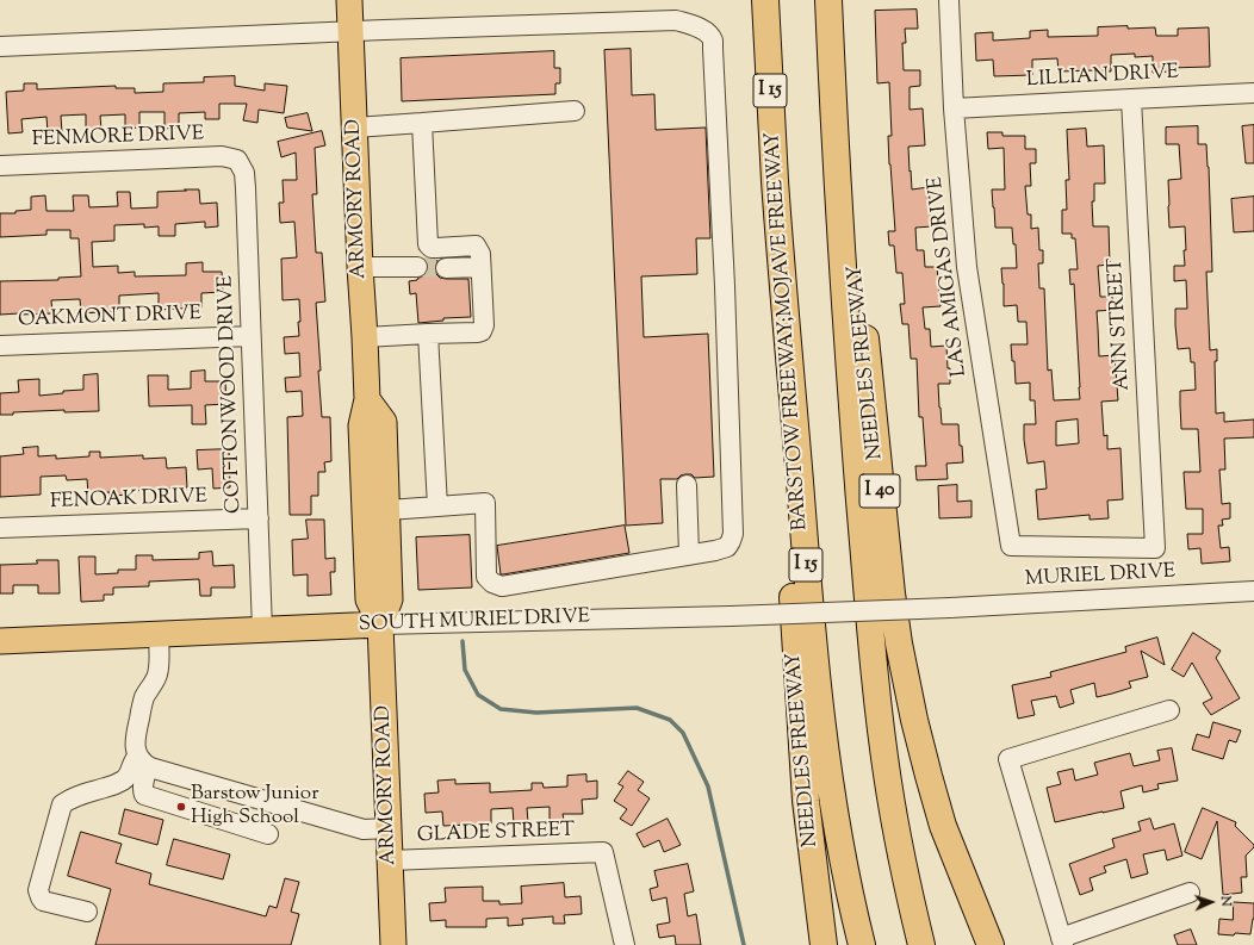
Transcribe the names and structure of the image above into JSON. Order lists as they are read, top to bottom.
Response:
{
  "streets": {
    "highway": [
      "I 15",
      "BARSTOW FREEWAY;MOJAVE FREEWAY",
      "NEEDLES FREEWAY",
      "I 40"
    ],
    "main road": ["ARMORY ROAD", "SOUTH MURIEL DRIVE"],
    "street": [
      "LILLIAN DRIVE",
      "FENMORE DRIVE",
      "LAS AMIGAS DRIVE",
      "OAKMONT DRIVE",
      "ANN STREET",
      "COTTONWOOD DRIVE",
      "FENOAK DRIVE",
      "MURIEL DRIVE",
      "GLADE STREET"
    ]
  },
  "crossings": [
    ["LILLIAN DRIVE", "LAS AMIGAS DRIVE"],
    ["LILLIAN DRIVE", "ANN STREET"],
    ["FENMORE DRIVE", "COTTONWOOD DRIVE"],
    ["ARMORY ROAD", "SOUTH MURIEL DRIVE"],
    ["ARMORY ROAD", "GLADE STREET"],
    ["LAS AMIGAS DRIVE", "ANN STREET"],
    ["OAKMONT DRIVE", "COTTONWOOD DRIVE"],
    ["BARSTOW FREEWAY;MOJAVE FREEWAY", "NEEDLES FREEWAY"],
    ["COTTONWOOD DRIVE", "FENOAK DRIVE"],
    ["COTTONWOOD DRIVE", "SOUTH MURIEL DRIVE"],
    ["MURIEL DRIVE", "SOUTH MURIEL DRIVE"]
  ],
  "places": ["Barstow Junior High School"],
  "north": "right"
}
